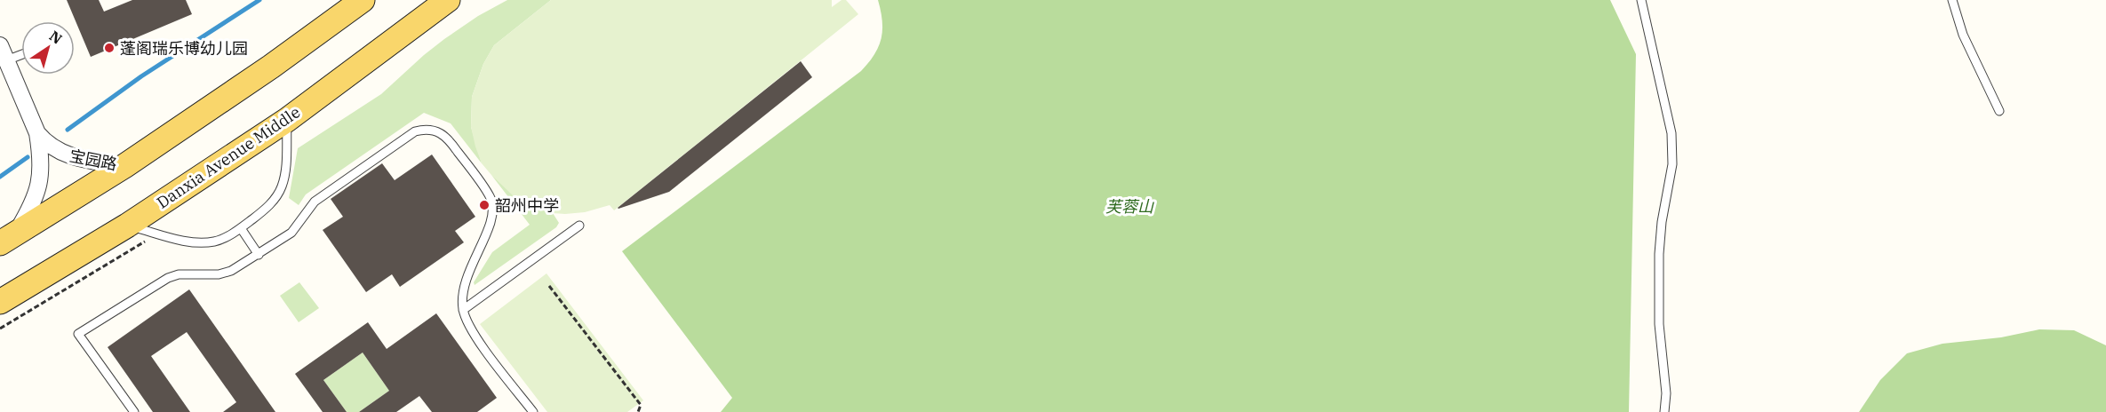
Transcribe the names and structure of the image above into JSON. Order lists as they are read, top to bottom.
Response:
{
  "streets": {
    "main road": ["Danxia Avenue Middle"],
    "street": ["宝园路"]
  },
  "parks": ["芙蓉山"],
  "places": ["蓬阁瑞乐博幼儿园", "韶州中学"],
  "north": "top right"
}
